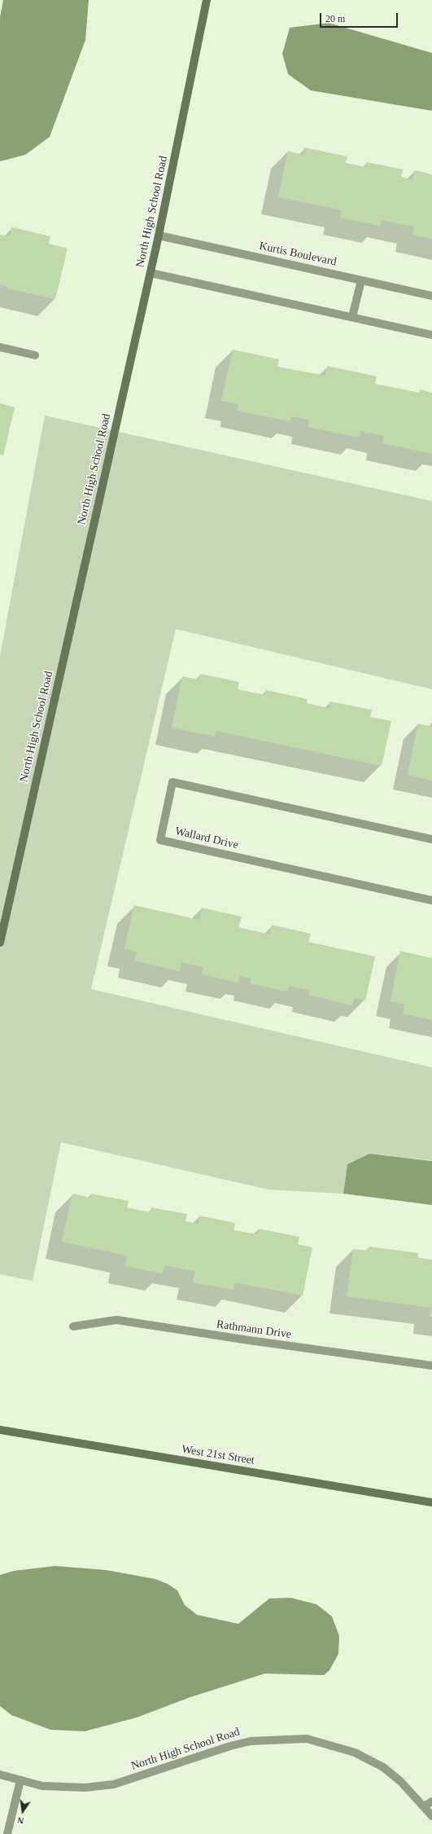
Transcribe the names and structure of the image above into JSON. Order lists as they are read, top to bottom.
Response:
{
  "streets": {
    "street": [
      "North High School Road",
      "Kurtis Boulevard",
      "Wallard Drive",
      "Rathmann Drive",
      "West 21st Street"
    ]
  },
  "crossings": [
    ["North High School Road", "Kurtis Boulevard"]
  ],
  "scale_bar": "20 m",
  "north": "bottom"
}
